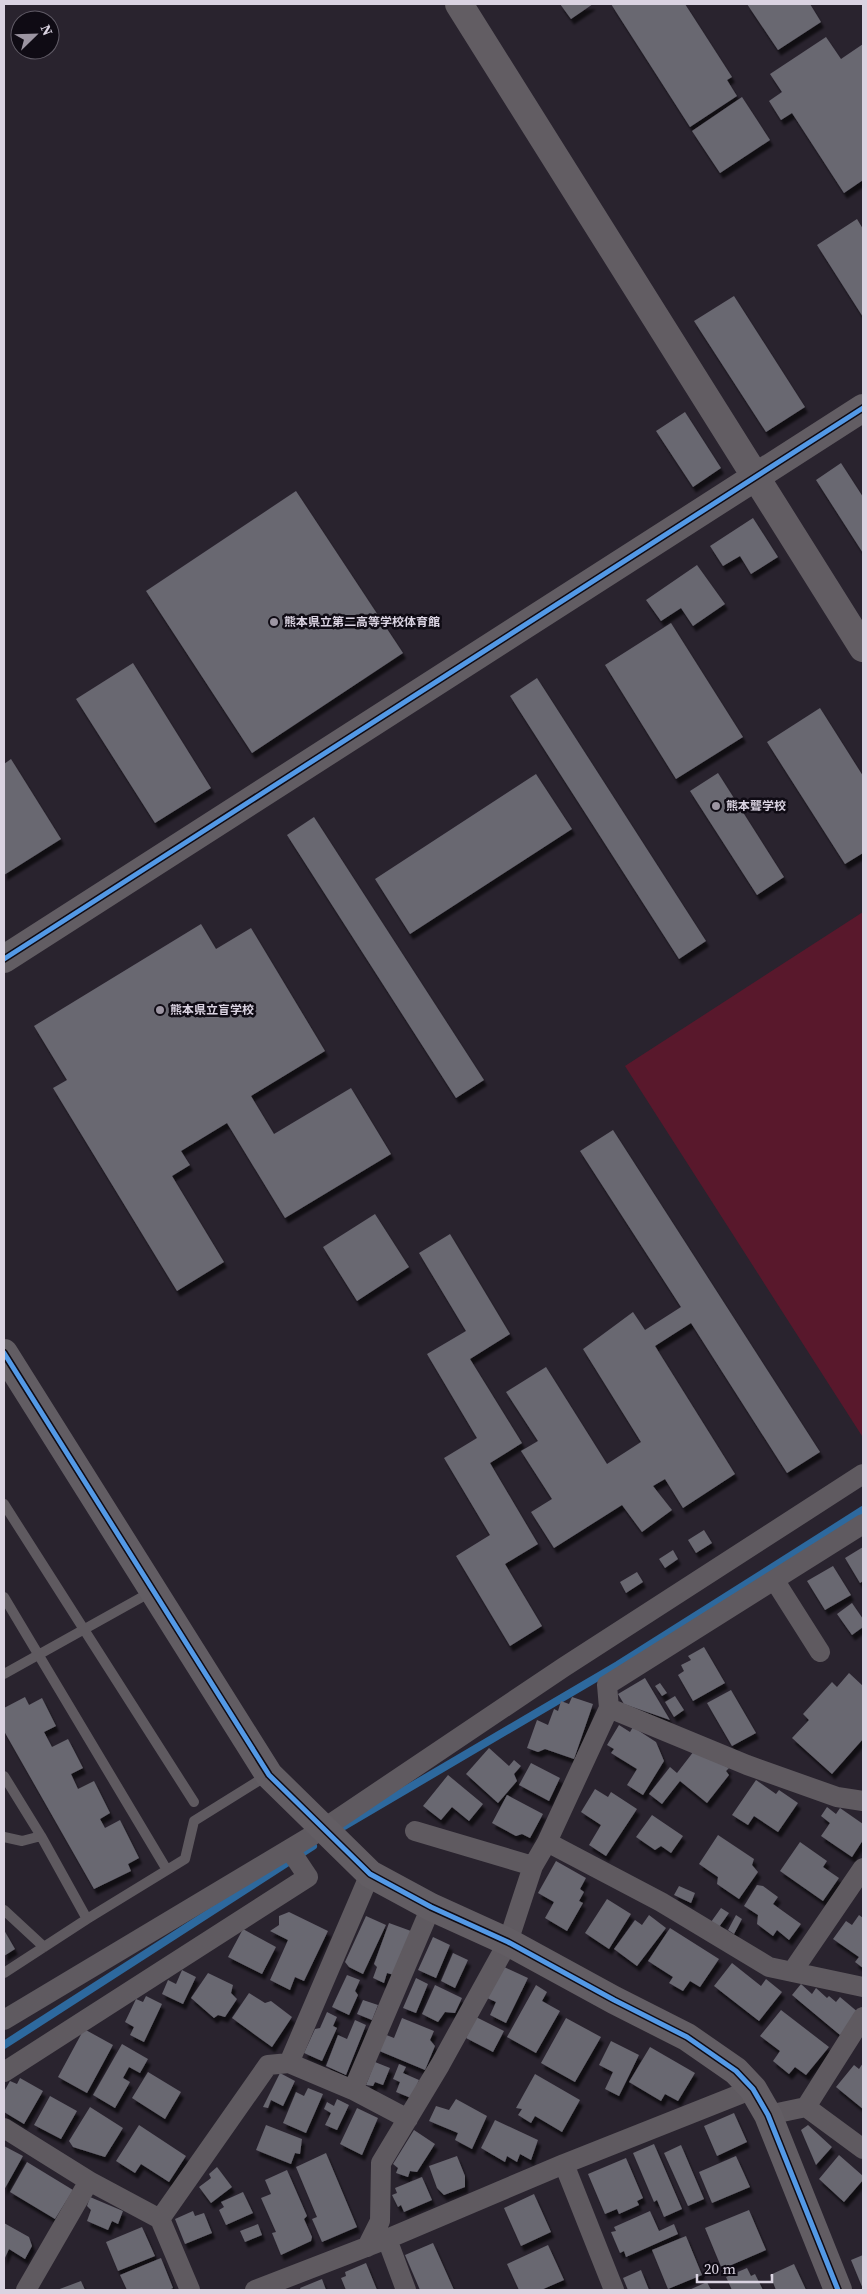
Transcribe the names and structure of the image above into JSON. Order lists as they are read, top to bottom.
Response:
{
  "places": ["熊本県立第二高等学校体育館", "熊本聾学校", "熊本県立盲学校"],
  "scale_bar": "20 m",
  "north": "top right"
}
